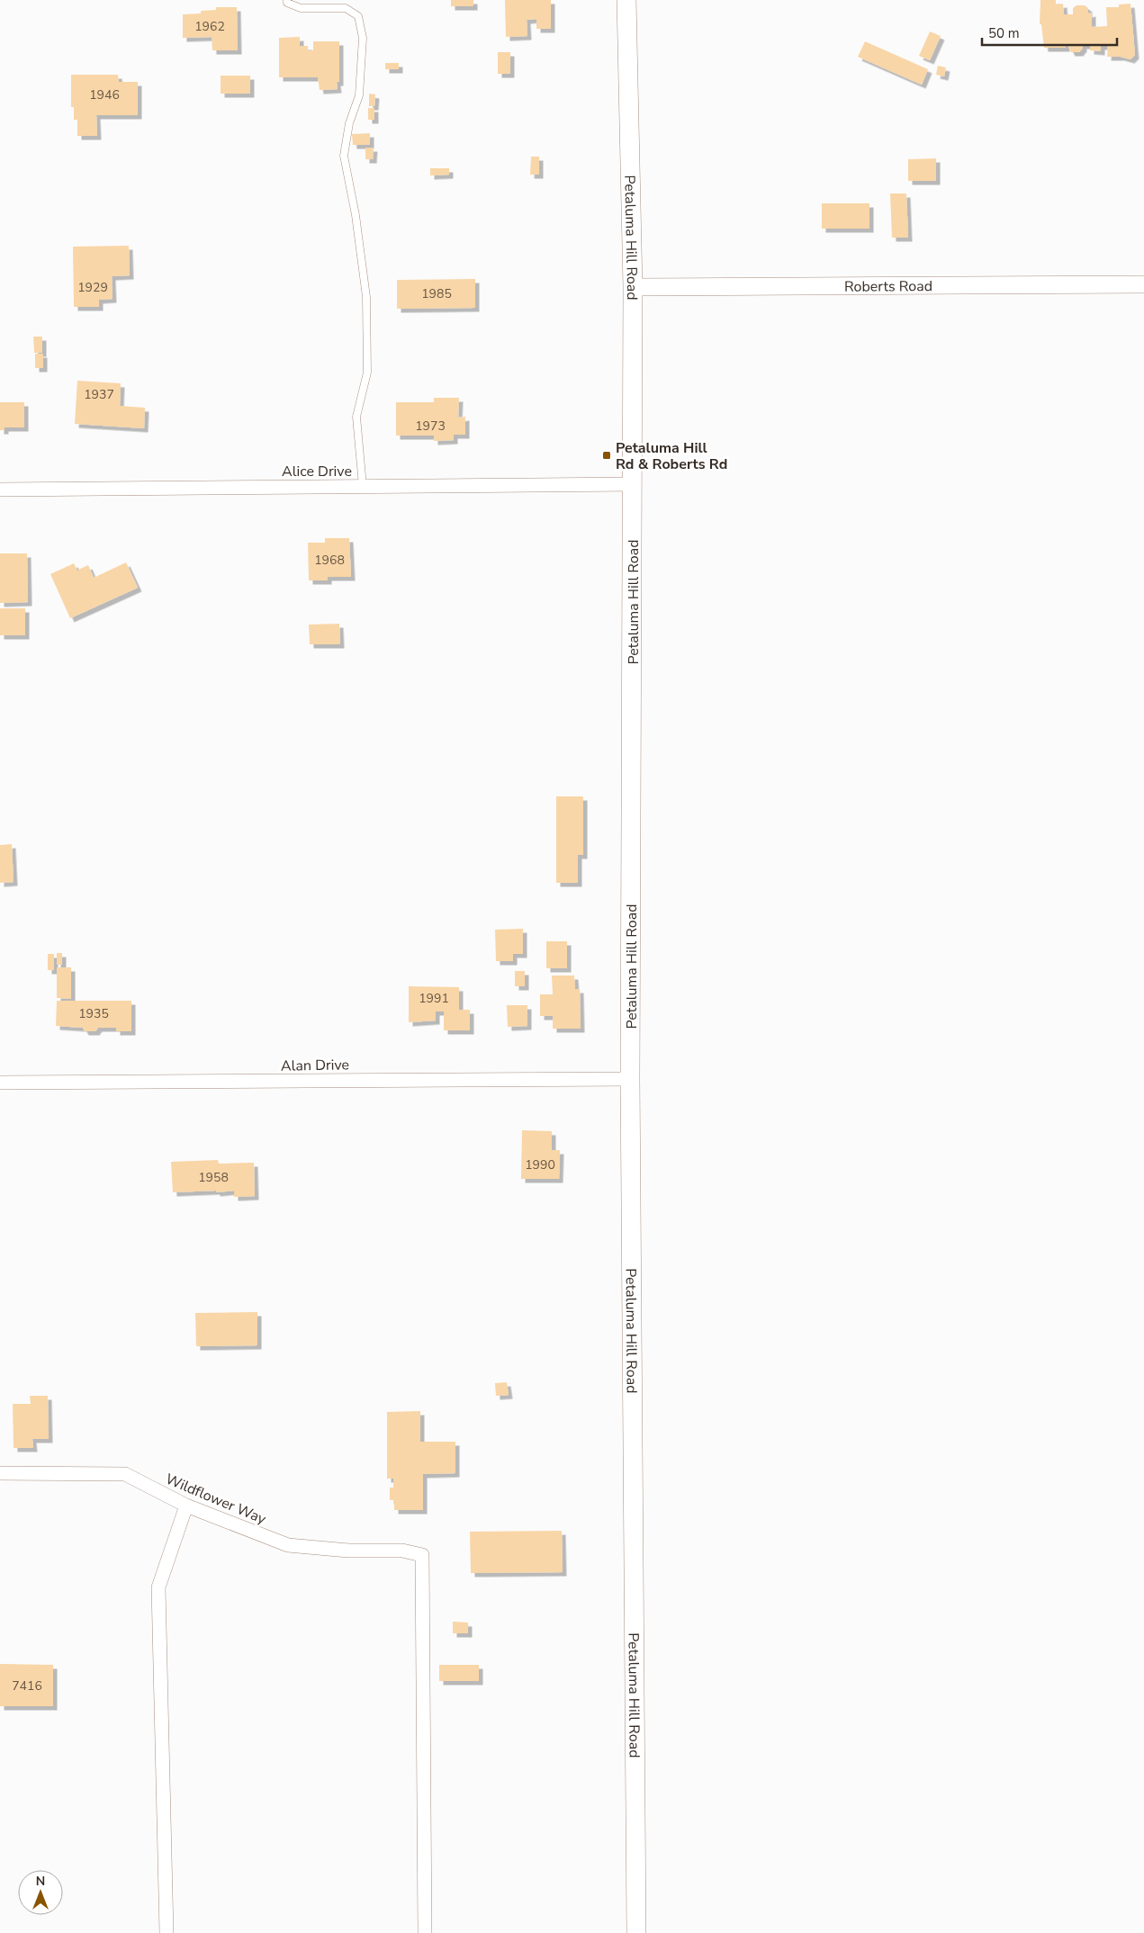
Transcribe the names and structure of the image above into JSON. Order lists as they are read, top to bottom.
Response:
{
  "streets": {
    "main road": ["Petaluma Hill Road"],
    "street": [
      "Roberts Road",
      "Alice Drive",
      "Alan Drive",
      "Wildflower Way"
    ]
  },
  "crossings": [
    ["Petaluma Hill Road", "Roberts Road"],
    ["Petaluma Hill Road", "Alice Drive"],
    ["Petaluma Hill Road", "Alan Drive"]
  ],
  "places": {
    "transit": ["Petaluma Hill Rd & Roberts Rd"]
  },
  "house_numbers": [
    "1962",
    "1946",
    "1929",
    "1985",
    "1937",
    "1973",
    "1968",
    "1991",
    "1935",
    "1990",
    "1958",
    "7416"
  ],
  "scale_bar": "50 m",
  "north": "top"
}
